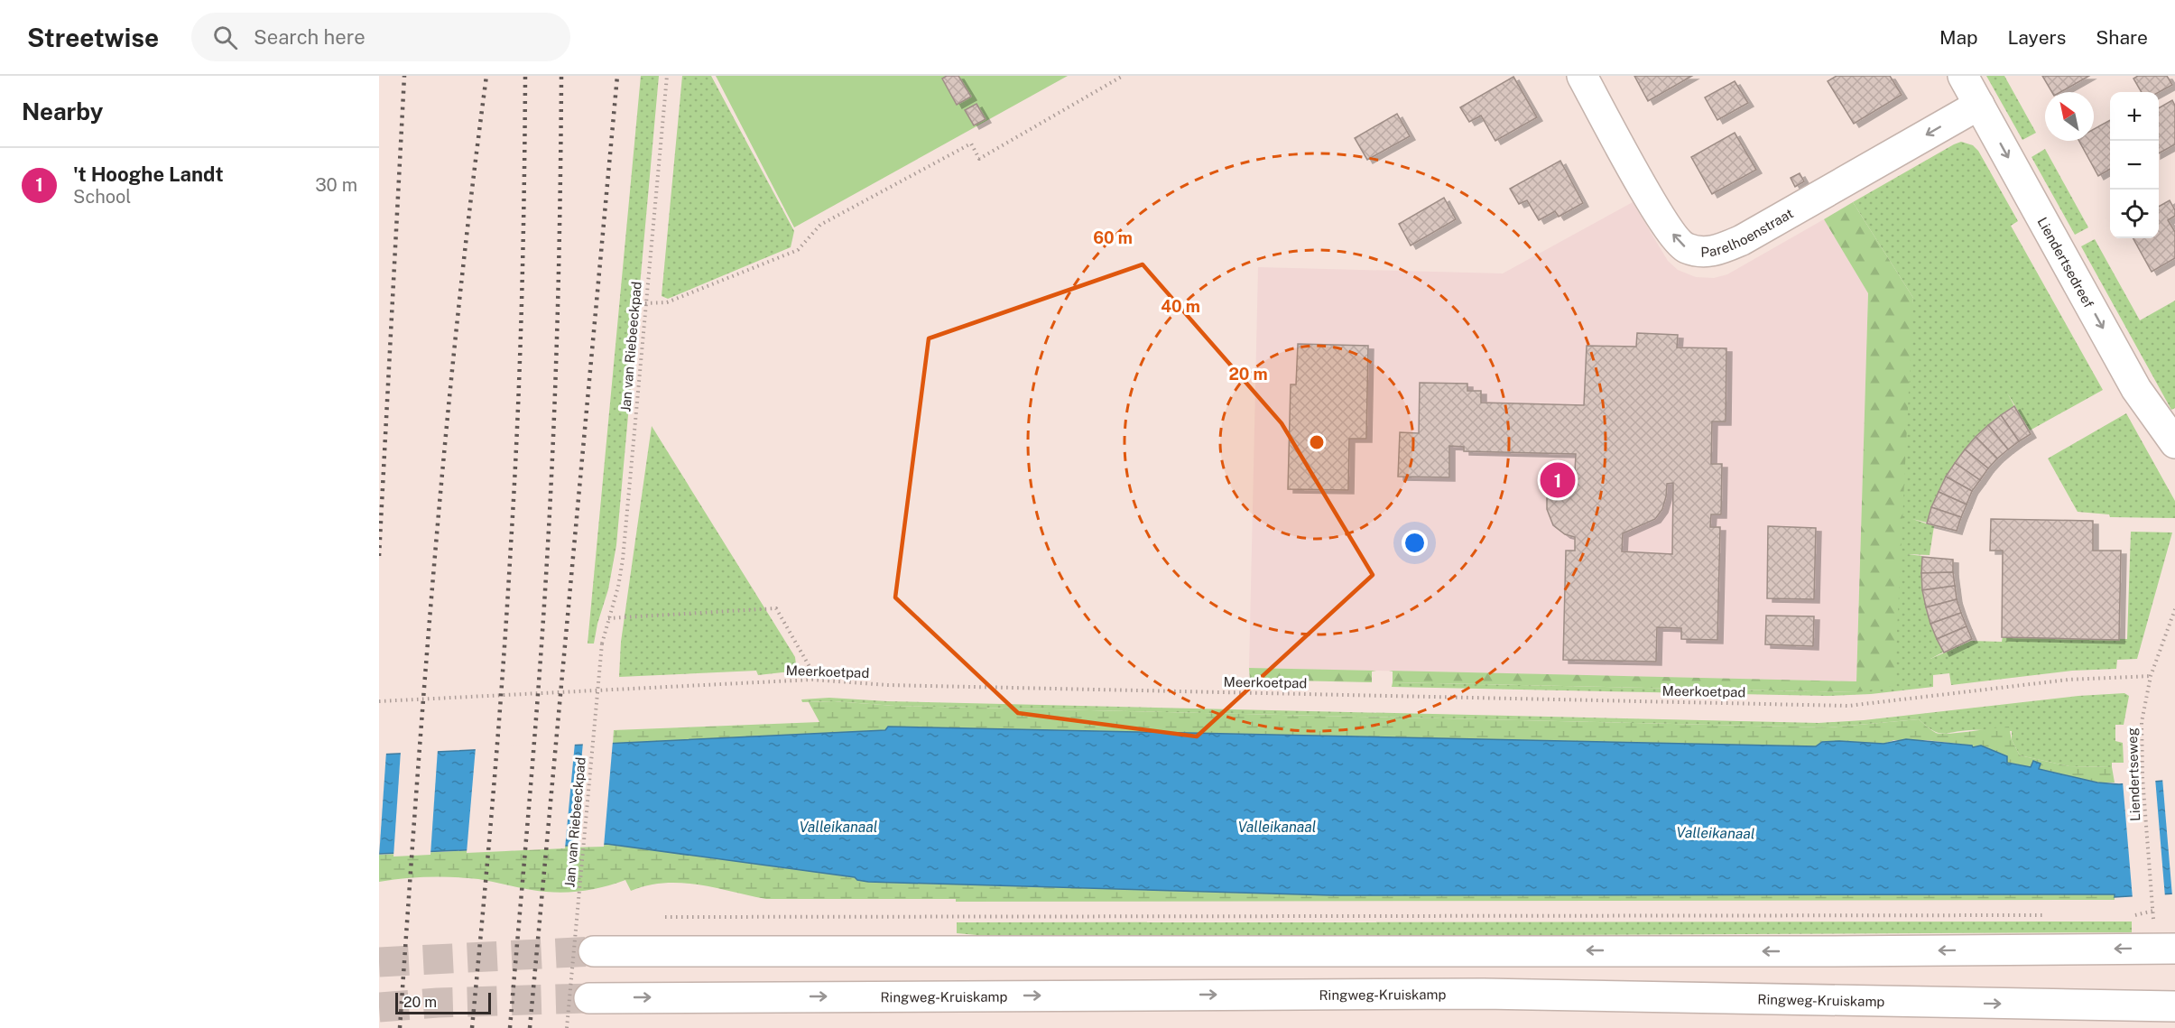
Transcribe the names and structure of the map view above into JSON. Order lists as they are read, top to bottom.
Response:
{
  "streets": {
    "main road": ["Parelhoenstraat", "Liendertsedreef", "Ringweg-Kruiskamp"],
    "path": ["Jan van Riebeeckpad", "Meerkoetpad", "Liendertseweg"]
  },
  "crossings": [
    ["Parelhoenstraat", "Liendertsedreef"],
    ["Meerkoetpad", "Liendertseweg"]
  ],
  "one_way": ["Liendertsedreef"],
  "water": ["Valleikanaal"],
  "scale_bar": "20 m",
  "north": "top left",
  "page": {
    "header": "Streetwise",
    "search": "Search here",
    "nav": ["Map", "Layers", "Share"],
    "heading": "Nearby",
    "map_buttons": ["+", "−"],
    "list": [
      {
        "mark": "1",
        "name": "'t Hooghe Landt",
        "note": "School",
        "value": "30 m"
      }
    ],
    "pins": "1",
    "scale": "20 m"
  },
  "rings": ["60 m", "40 m", "20 m"]
}
